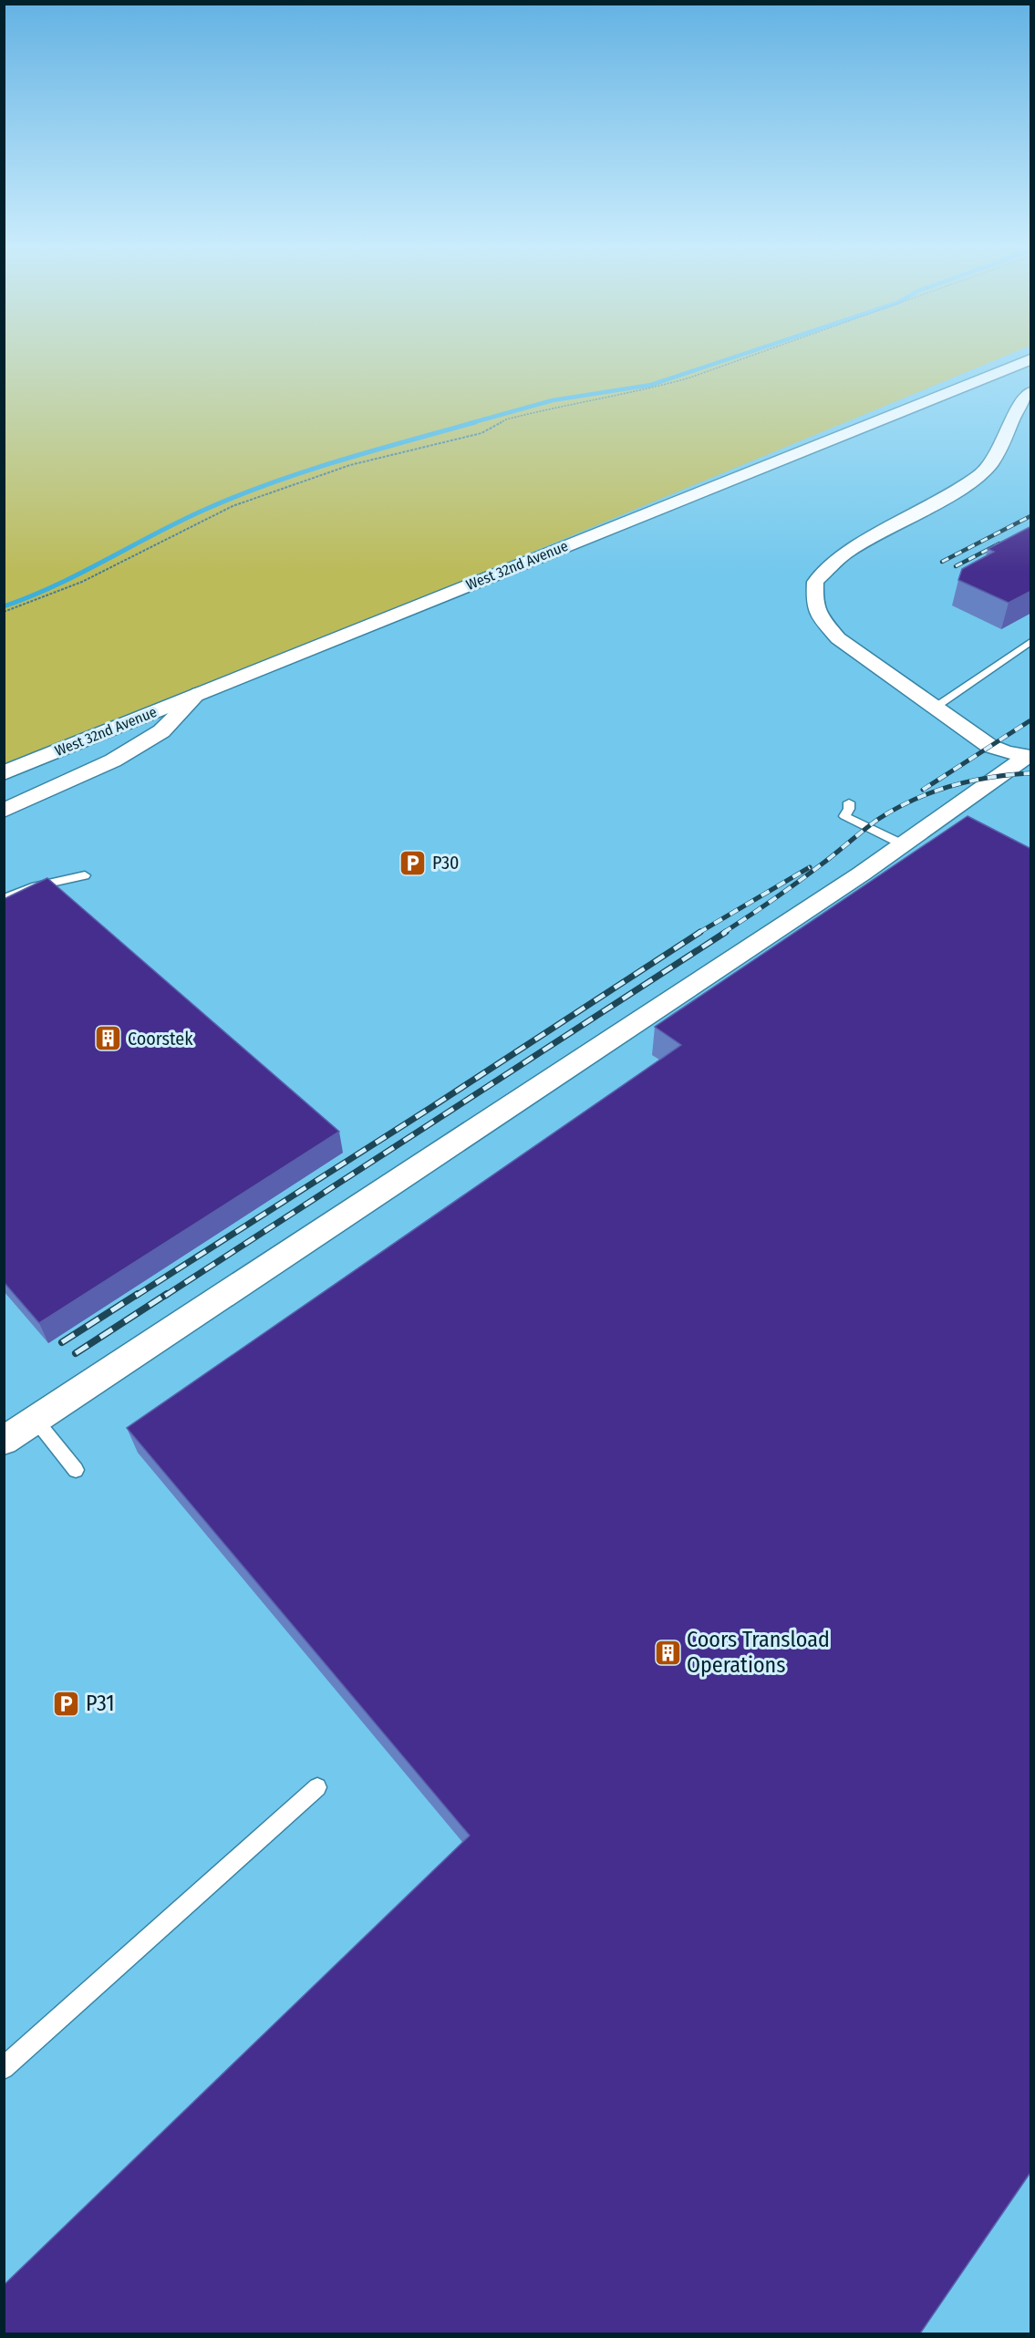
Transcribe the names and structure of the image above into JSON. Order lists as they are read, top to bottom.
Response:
{
  "streets": {
    "street": ["West 32nd Avenue"]
  },
  "places": {
    "parking": ["P30", "P31"],
    "building": ["Coorstek", "Coors Transload Operations"]
  }
}
